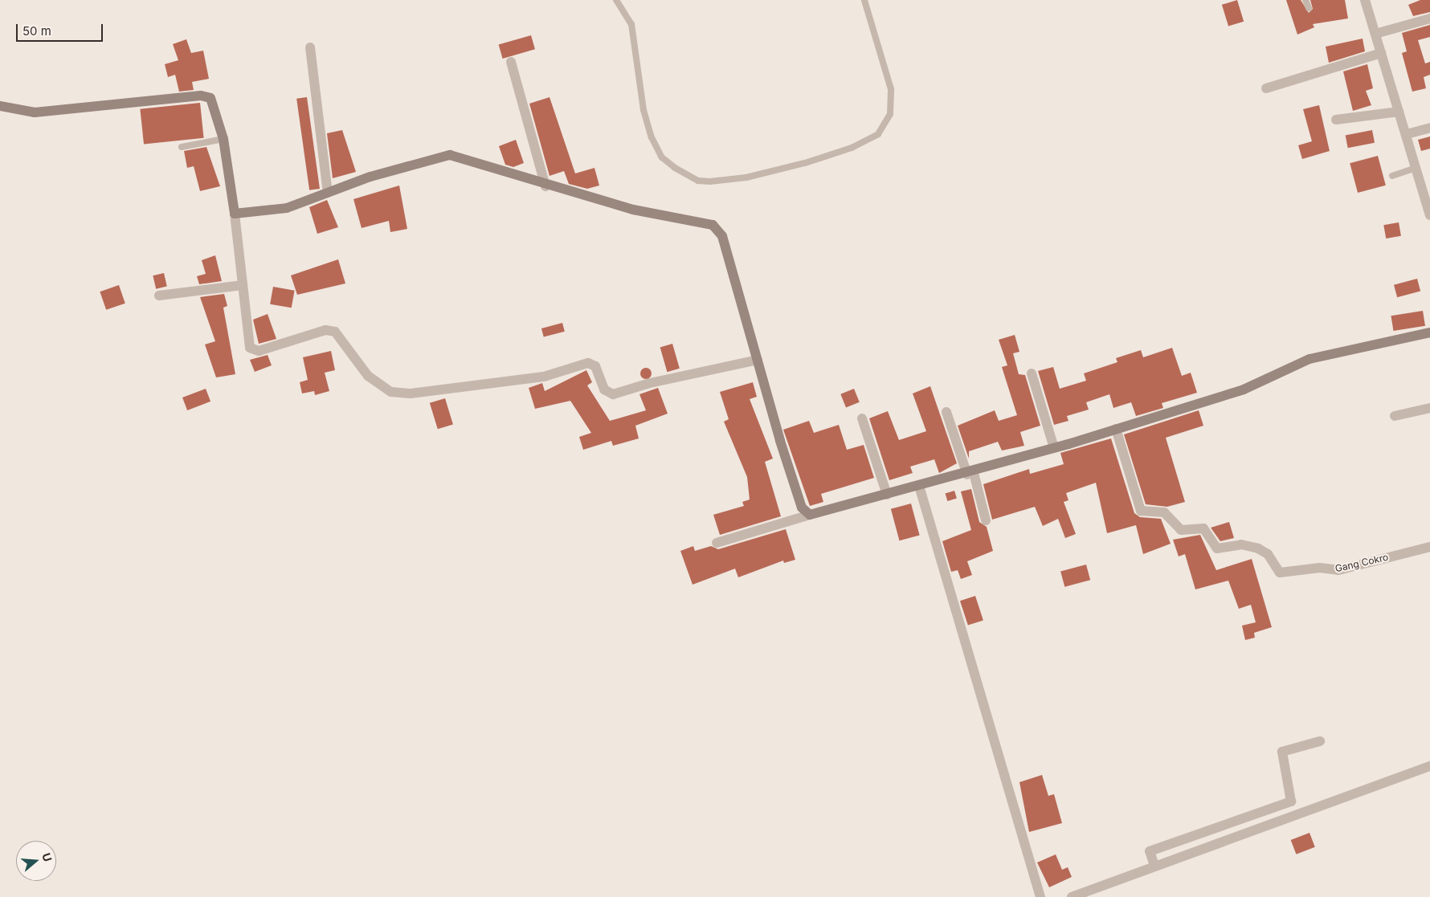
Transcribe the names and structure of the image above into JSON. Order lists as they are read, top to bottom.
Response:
{
  "streets": {
    "street": ["Gang Cokro"]
  },
  "scale_bar": "50 m",
  "north": "right"
}
